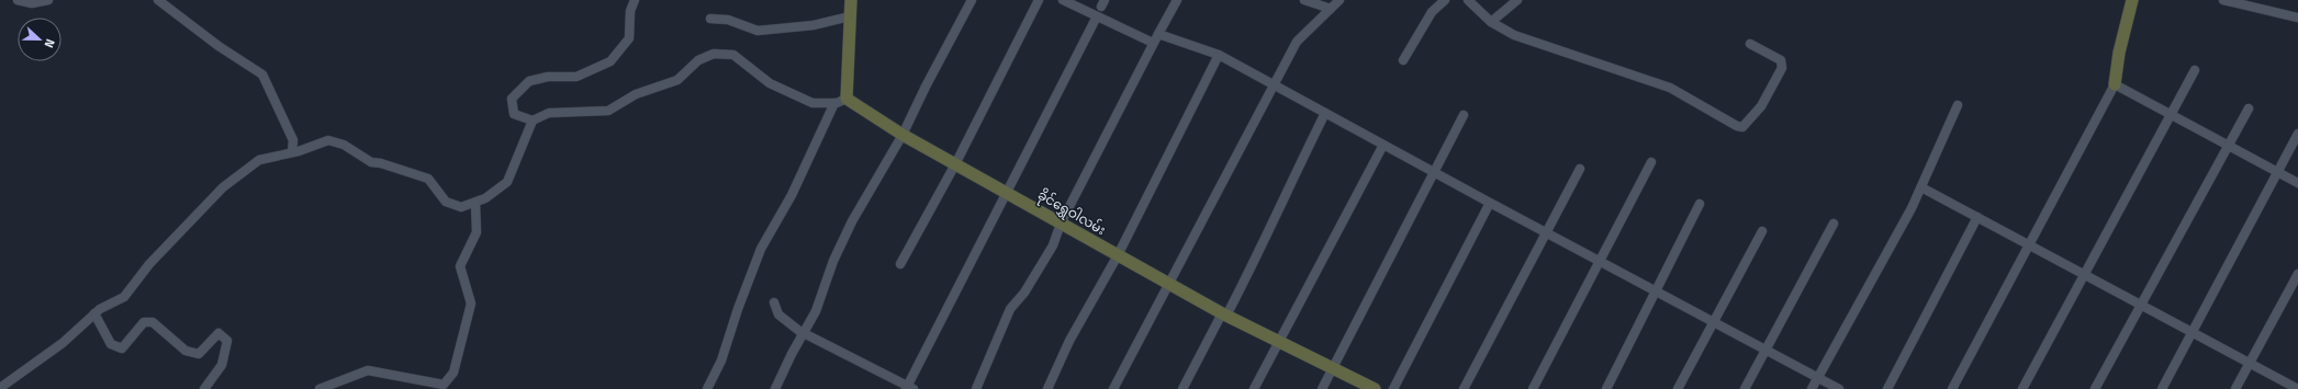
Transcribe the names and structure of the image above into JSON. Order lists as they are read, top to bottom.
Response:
{
  "streets": {
    "street": ["ခိုင်ရွှေဝါလမ်း"]
  },
  "north": "right"
}
